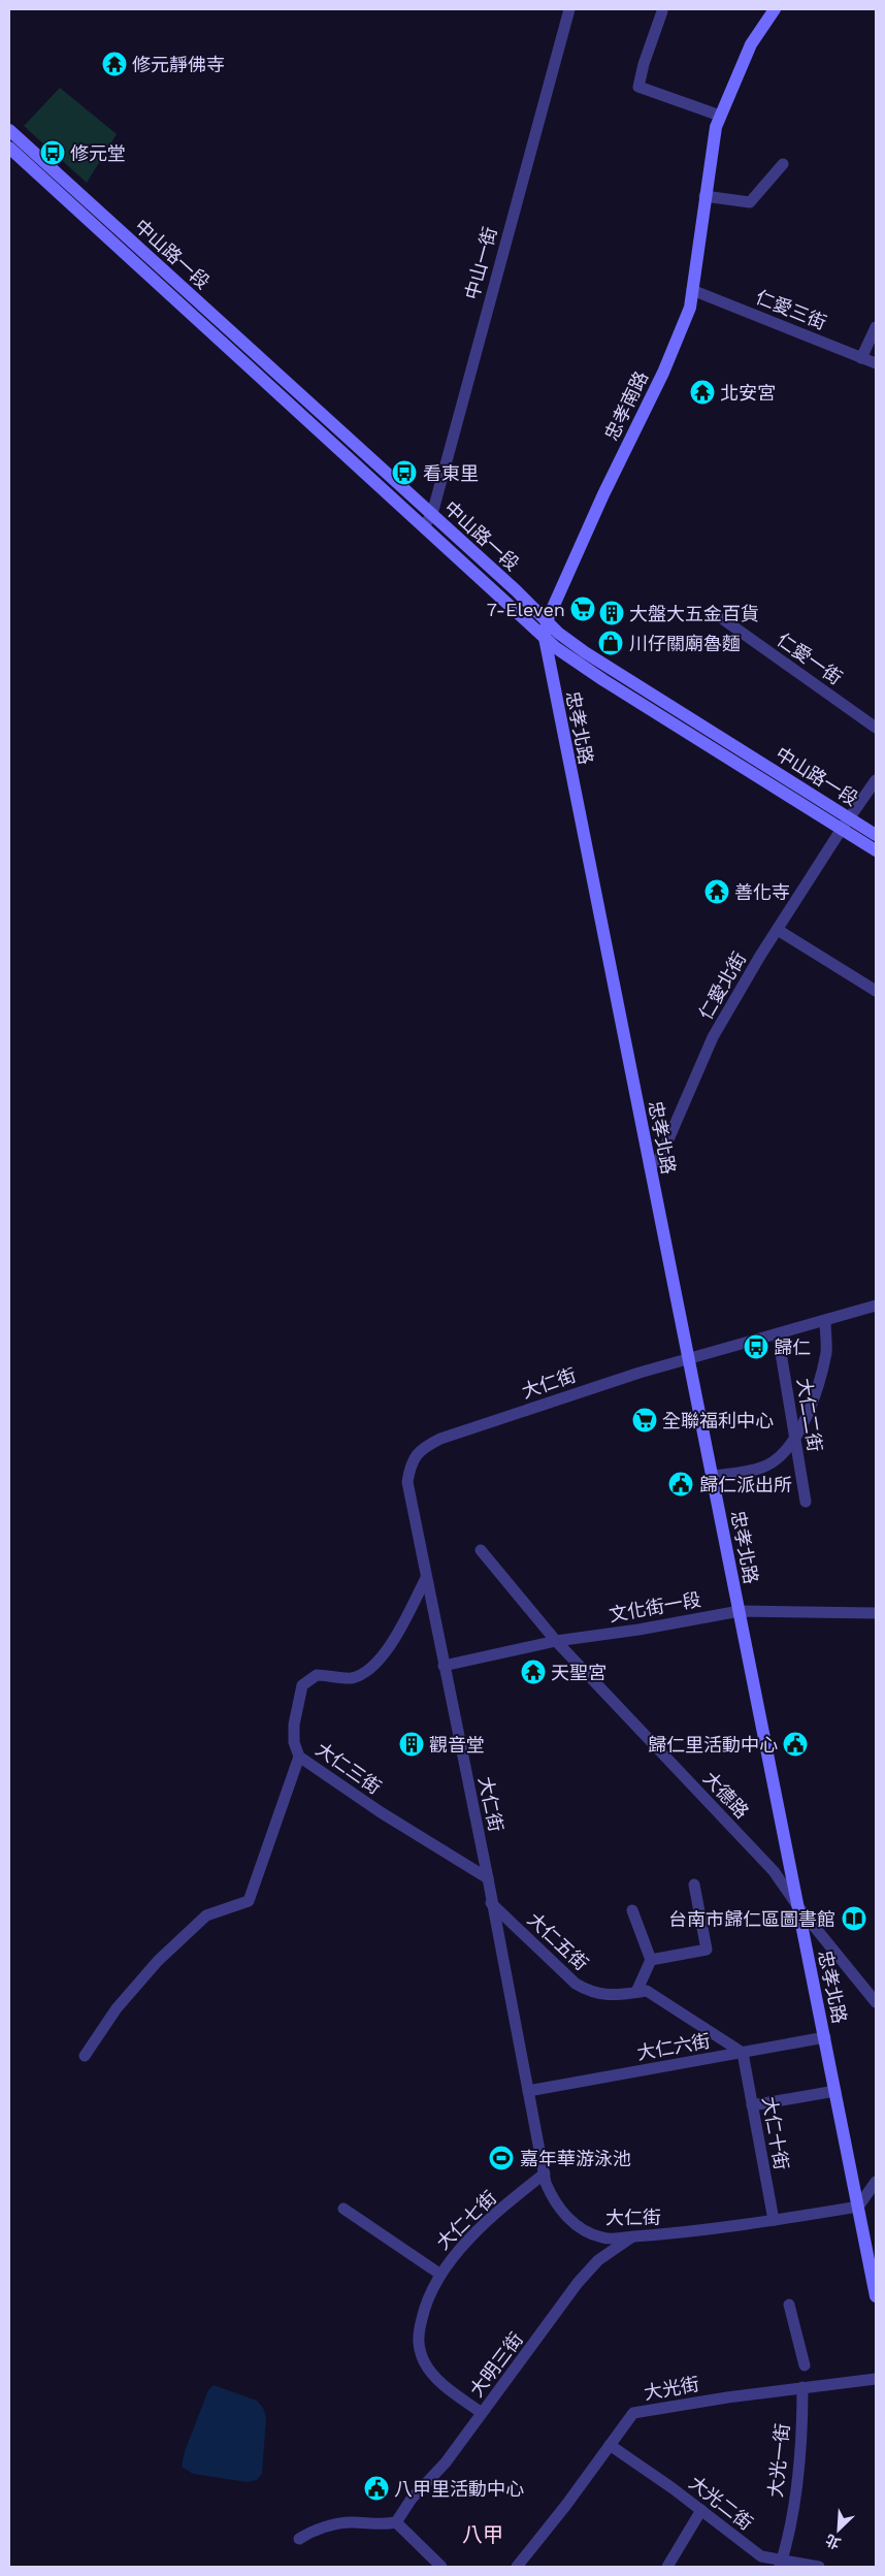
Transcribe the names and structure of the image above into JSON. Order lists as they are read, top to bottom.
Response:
{
  "streets": {
    "main road": ["中山路一段", "忠孝南路", "忠孝北路"],
    "street": [
      "中山一街",
      "仁愛三街",
      "仁愛一街",
      "仁愛北街",
      "大仁街",
      "大仁二街",
      "文化街一段",
      "大仁三街",
      "大德路",
      "大仁五街",
      "大仁六街",
      "大仁十街",
      "大仁七街",
      "大明三街",
      "大光街",
      "大光一街",
      "大光二街"
    ]
  },
  "crossings": [
    ["中山路一段", "中山一街"],
    ["中山路一段", "忠孝南路"],
    ["中山路一段", "忠孝北路"],
    ["中山路一段", "仁愛北街"],
    ["仁愛三街", "忠孝南路"],
    ["忠孝南路", "忠孝北路"],
    ["忠孝北路", "仁愛北街"],
    ["忠孝北路", "大仁街"],
    ["忠孝北路", "文化街一段"],
    ["忠孝北路", "大德路"],
    ["忠孝北路", "大仁六街"],
    ["大仁街", "大仁二街"],
    ["大仁街", "文化街一段"],
    ["大仁街", "大仁三街"],
    ["大仁街", "大仁五街"],
    ["大仁街", "大仁六街"],
    ["大仁街", "大仁十街"],
    ["大仁街", "大仁七街"],
    ["大仁街", "大明三街"],
    ["文化街一段", "大德路"],
    ["大仁五街", "大仁六街"],
    ["大仁五街", "大仁十街"],
    ["大仁六街", "大仁十街"],
    ["大仁七街", "大明三街"],
    ["大光街", "大光一街"],
    ["大光街", "大光二街"],
    ["大光一街", "大光二街"]
  ],
  "districts": ["八甲"],
  "places": {
    "temple": [
      "修元靜佛寺",
      "北安宮",
      "善化寺",
      "天聖宮"
    ],
    "bus stop": ["修元堂", "看東里", "歸仁"],
    "supermarket": ["7-Eleven", "全聯福利中心"],
    "building": ["大盤大五金百貨", "觀音堂"],
    "shop": ["川仔關廟魯麵"],
    "public building": ["歸仁派出所", "歸仁里活動中心", "八甲里活動中心"],
    "library": ["台南市歸仁區圖書館"],
    "sports": ["嘉年華游泳池"]
  },
  "north": "bottom left"
}
